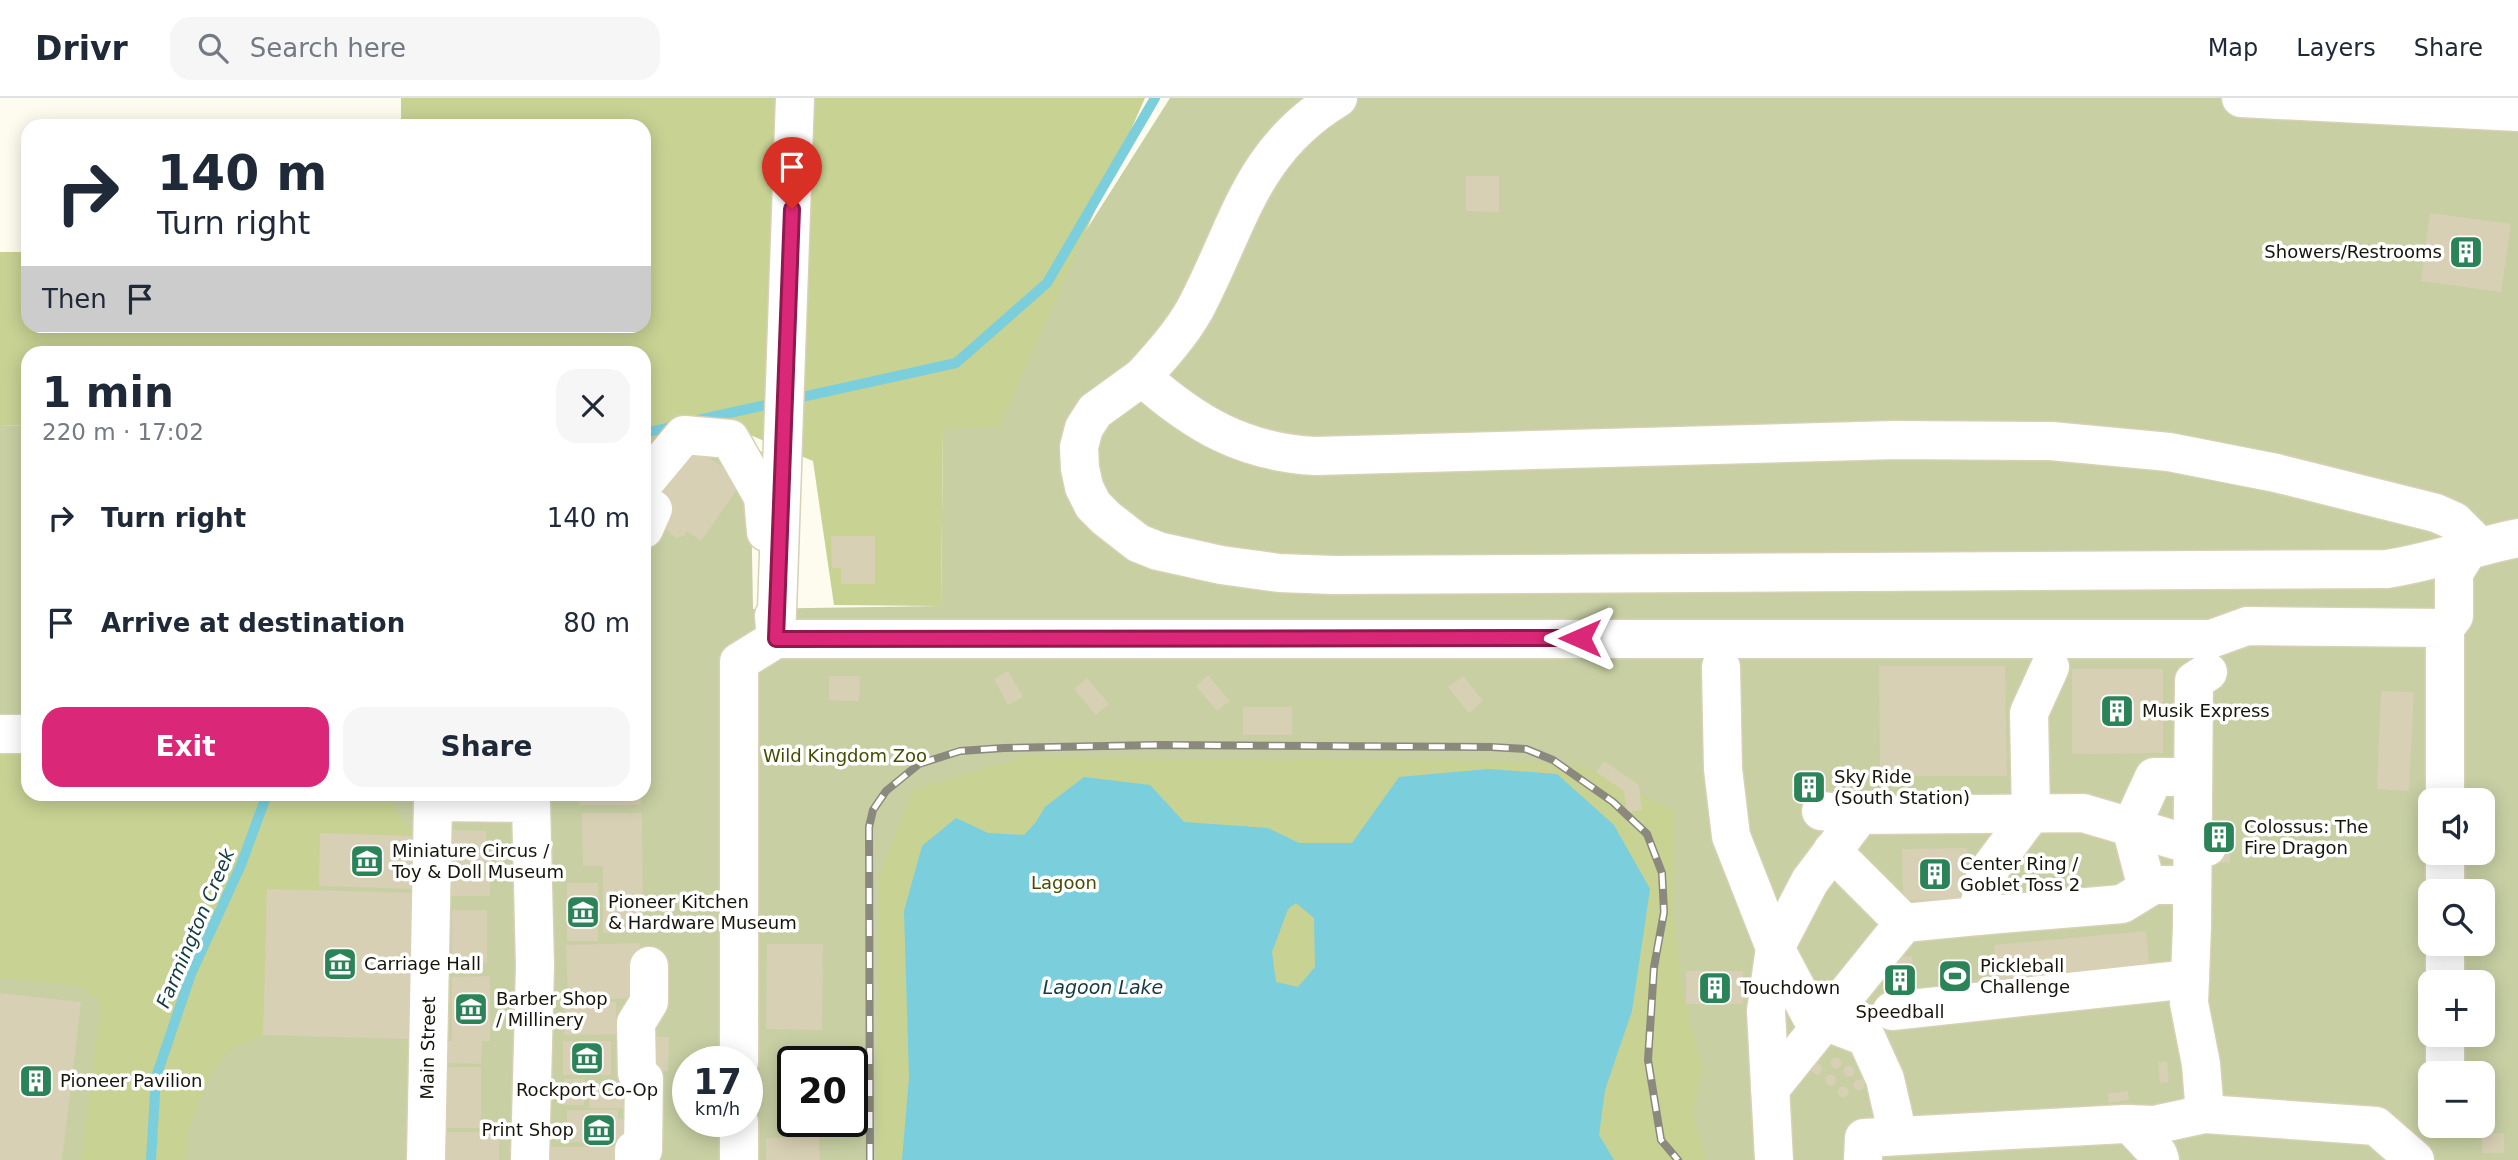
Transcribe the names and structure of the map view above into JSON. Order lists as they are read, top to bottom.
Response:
{
  "streets": {
    "street": ["Main Street"]
  },
  "water": ["Farmington Creek", "Lagoon Lake"],
  "parks": ["Wild Kingdom Zoo", "Lagoon"],
  "places": {
    "building": [
      "Showers/Restrooms",
      "Musik Express",
      "Sky Ride (South Station)",
      "Colossus: The Fire Dragon",
      "Center Ring / Goblet Toss 2",
      "Speedball",
      "Touchdown",
      "Pioneer Pavilion"
    ],
    "museum": [
      "Miniature Circus / Toy & Doll Museum",
      "Pioneer Kitchen & Hardware Museum",
      "Carriage Hall",
      "Barber Shop / Millinery",
      "Rockport Co-Op",
      "Print Shop"
    ],
    "sports": ["Pickleball Challenge"]
  },
  "page": {
    "header": "Drivr",
    "search": "Search here",
    "nav": ["Map", "Layers", "Share"],
    "turn": ["140 m", "Turn right"],
    "then": "Then",
    "heading": ["1 min", "220 m · 17:02"],
    "list": [
      {
        "name": "Turn right",
        "value": "140 m"
      },
      {
        "name": "Arrive at destination",
        "value": "80 m"
      }
    ],
    "buttons": ["Exit", "Share"],
    "map_buttons": ["+", "−"],
    "speed": "17 km/h",
    "limit": "20"
  }
}
